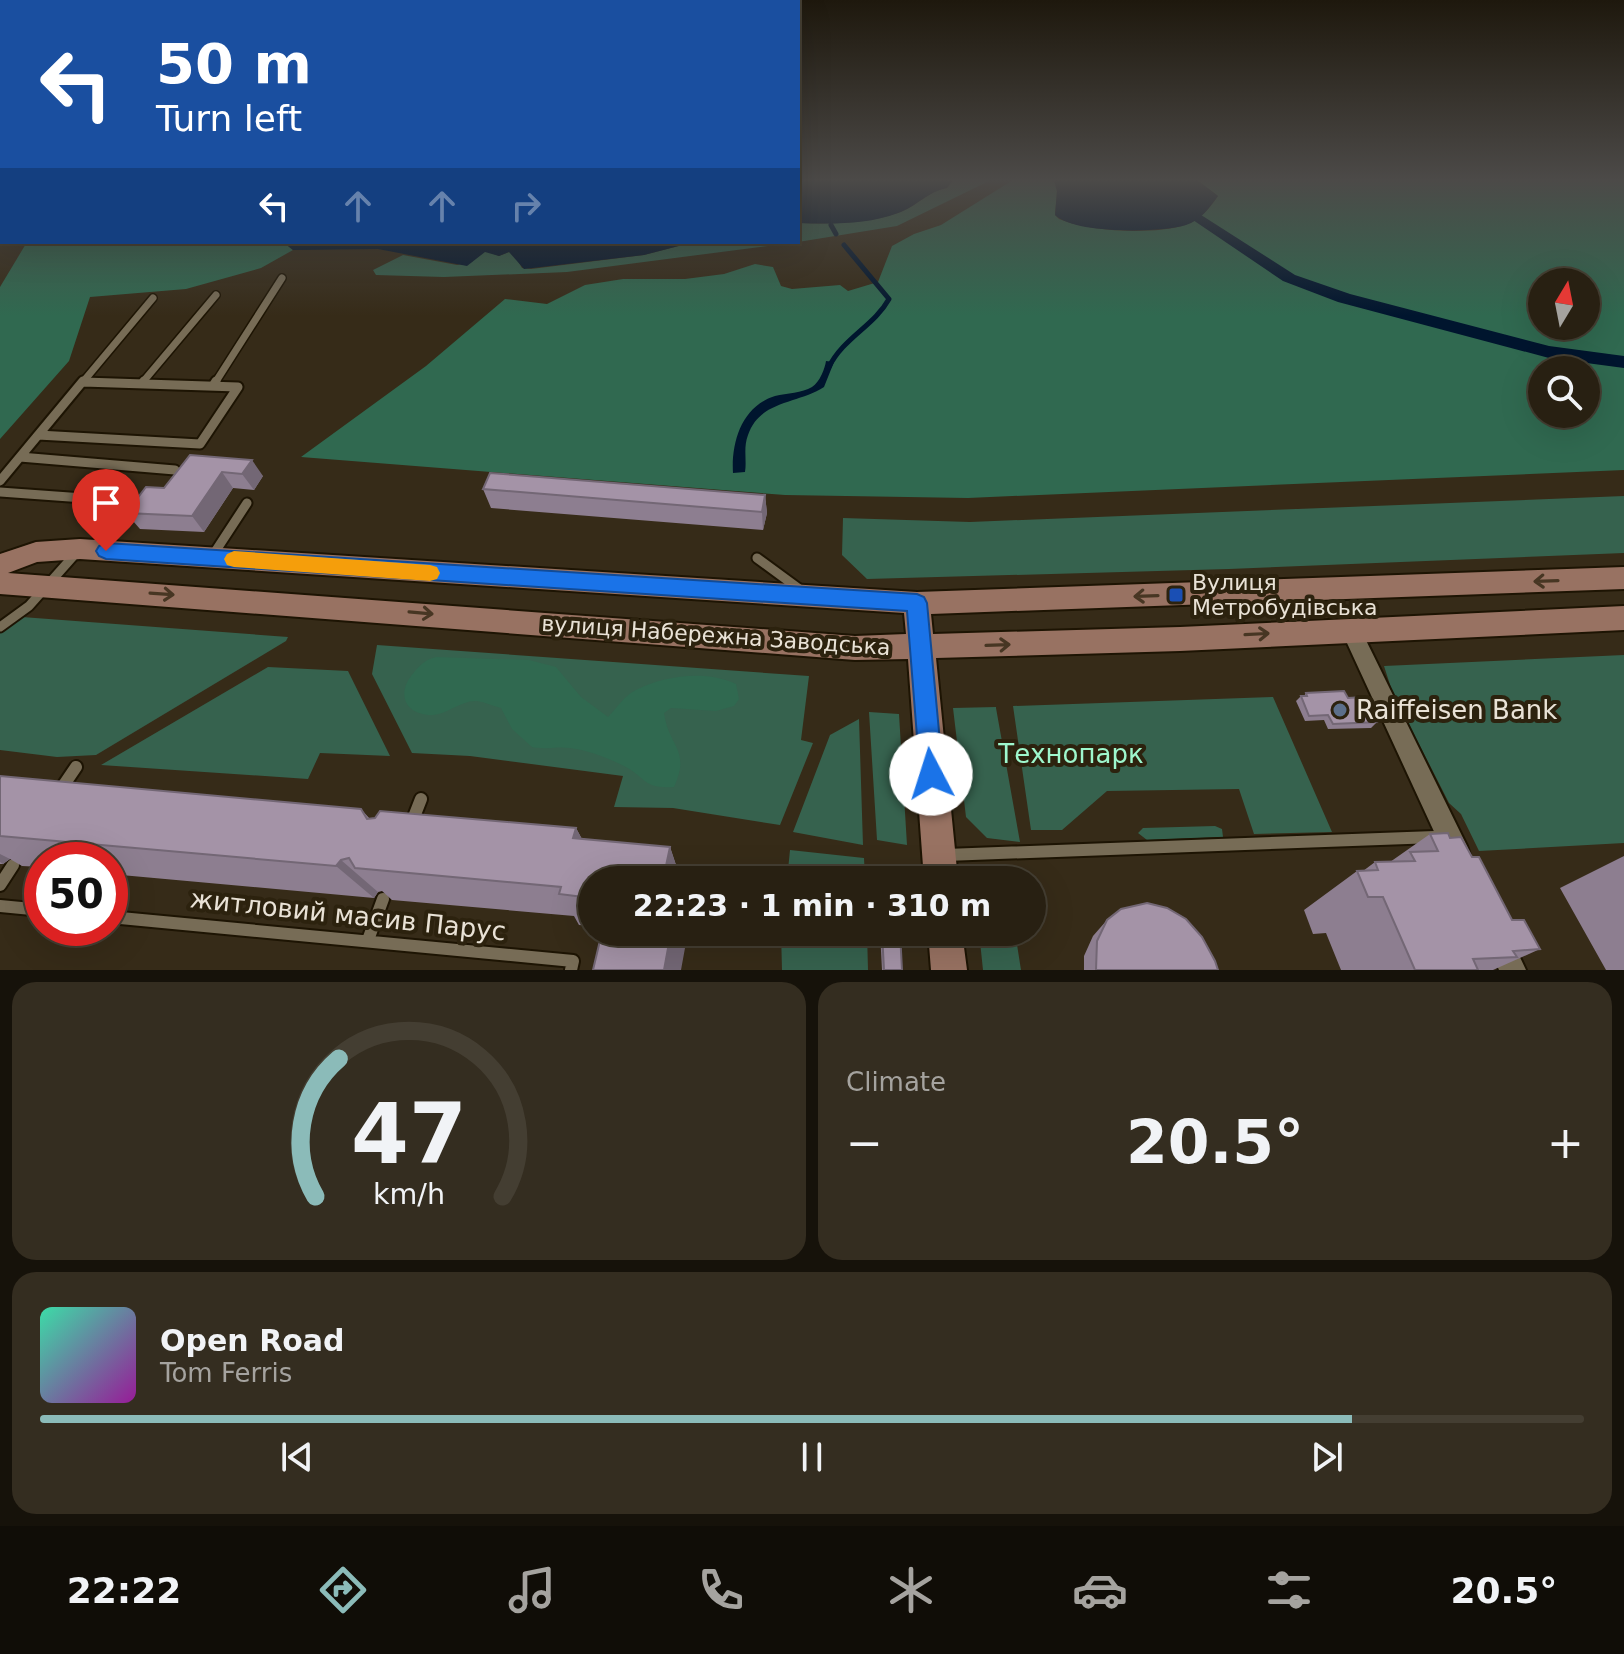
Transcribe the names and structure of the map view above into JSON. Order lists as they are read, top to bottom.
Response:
{
  "streets": {
    "street": ["вулиця Набережна Заводська"],
    "lane": ["житловий масив Парус"]
  },
  "parks": ["Технопарк"],
  "places": {
    "transit": ["Вулиця Метробудівська"],
    "other": ["Raiffeisen Bank"]
  },
  "north": "top",
  "page": {
    "turn": ["50 m", "Turn left"],
    "limit": "50",
    "trip": "22:23 · 1 min · 310 m",
    "tile": "Climate",
    "heat": ["−", "20.5°", "+"],
    "song": ["Open Road", "Tom Ferris"],
    "tabs": ["22:22", "20.5°"],
    "gauge": ["47", "km/h"]
  }
}
